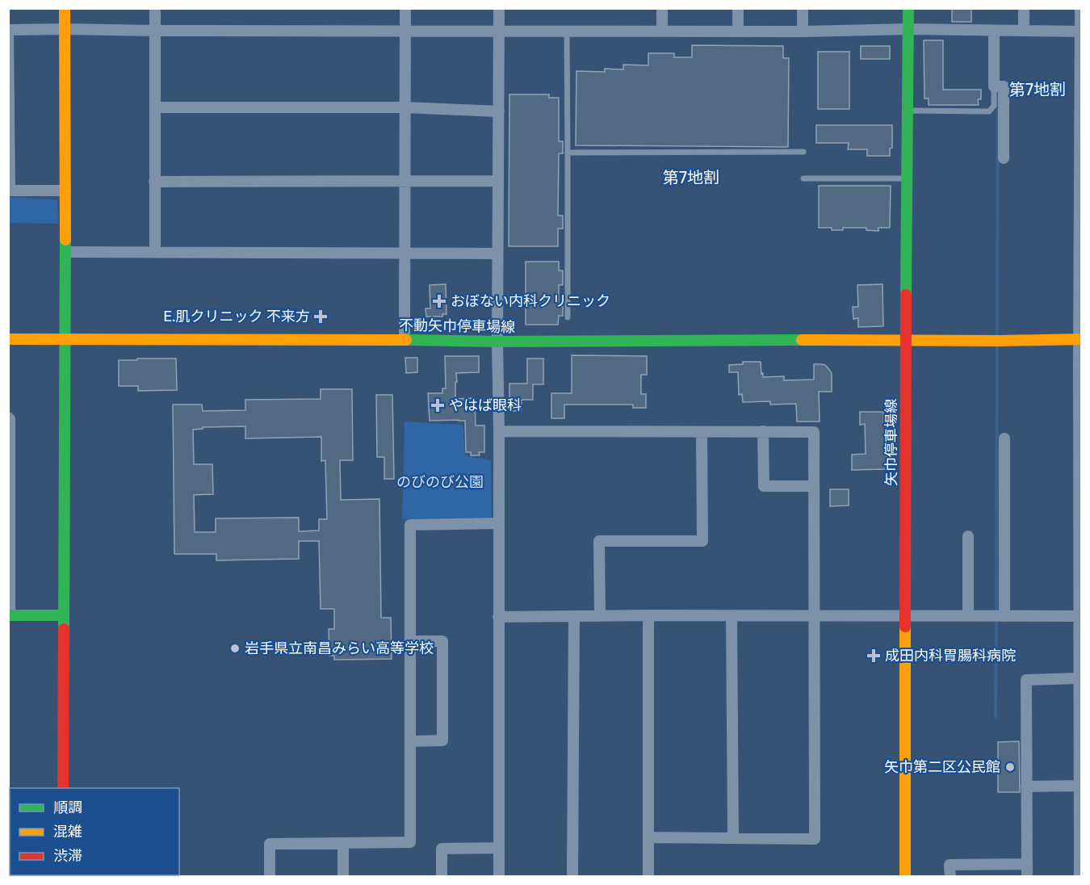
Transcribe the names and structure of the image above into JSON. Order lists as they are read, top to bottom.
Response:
{
  "streets": {
    "main road": ["不動矢巾停車場線", "矢巾停車場線"]
  },
  "crossings": [
    ["不動矢巾停車場線", "矢巾停車場線"]
  ],
  "districts": ["第7地割", "第7地割"],
  "parks": ["のびのび公園"],
  "places": {
    "health": [
      "おぼない内科クリニック",
      "E.肌クリニック 不来方",
      "やはば眼科",
      "成田内科胃腸科病院"
    ],
    "other": ["岩手県立南昌みらい高等学校", "矢巾第二区公民館"]
  },
  "legend": ["順調", "混雑", "渋滞"]
}
